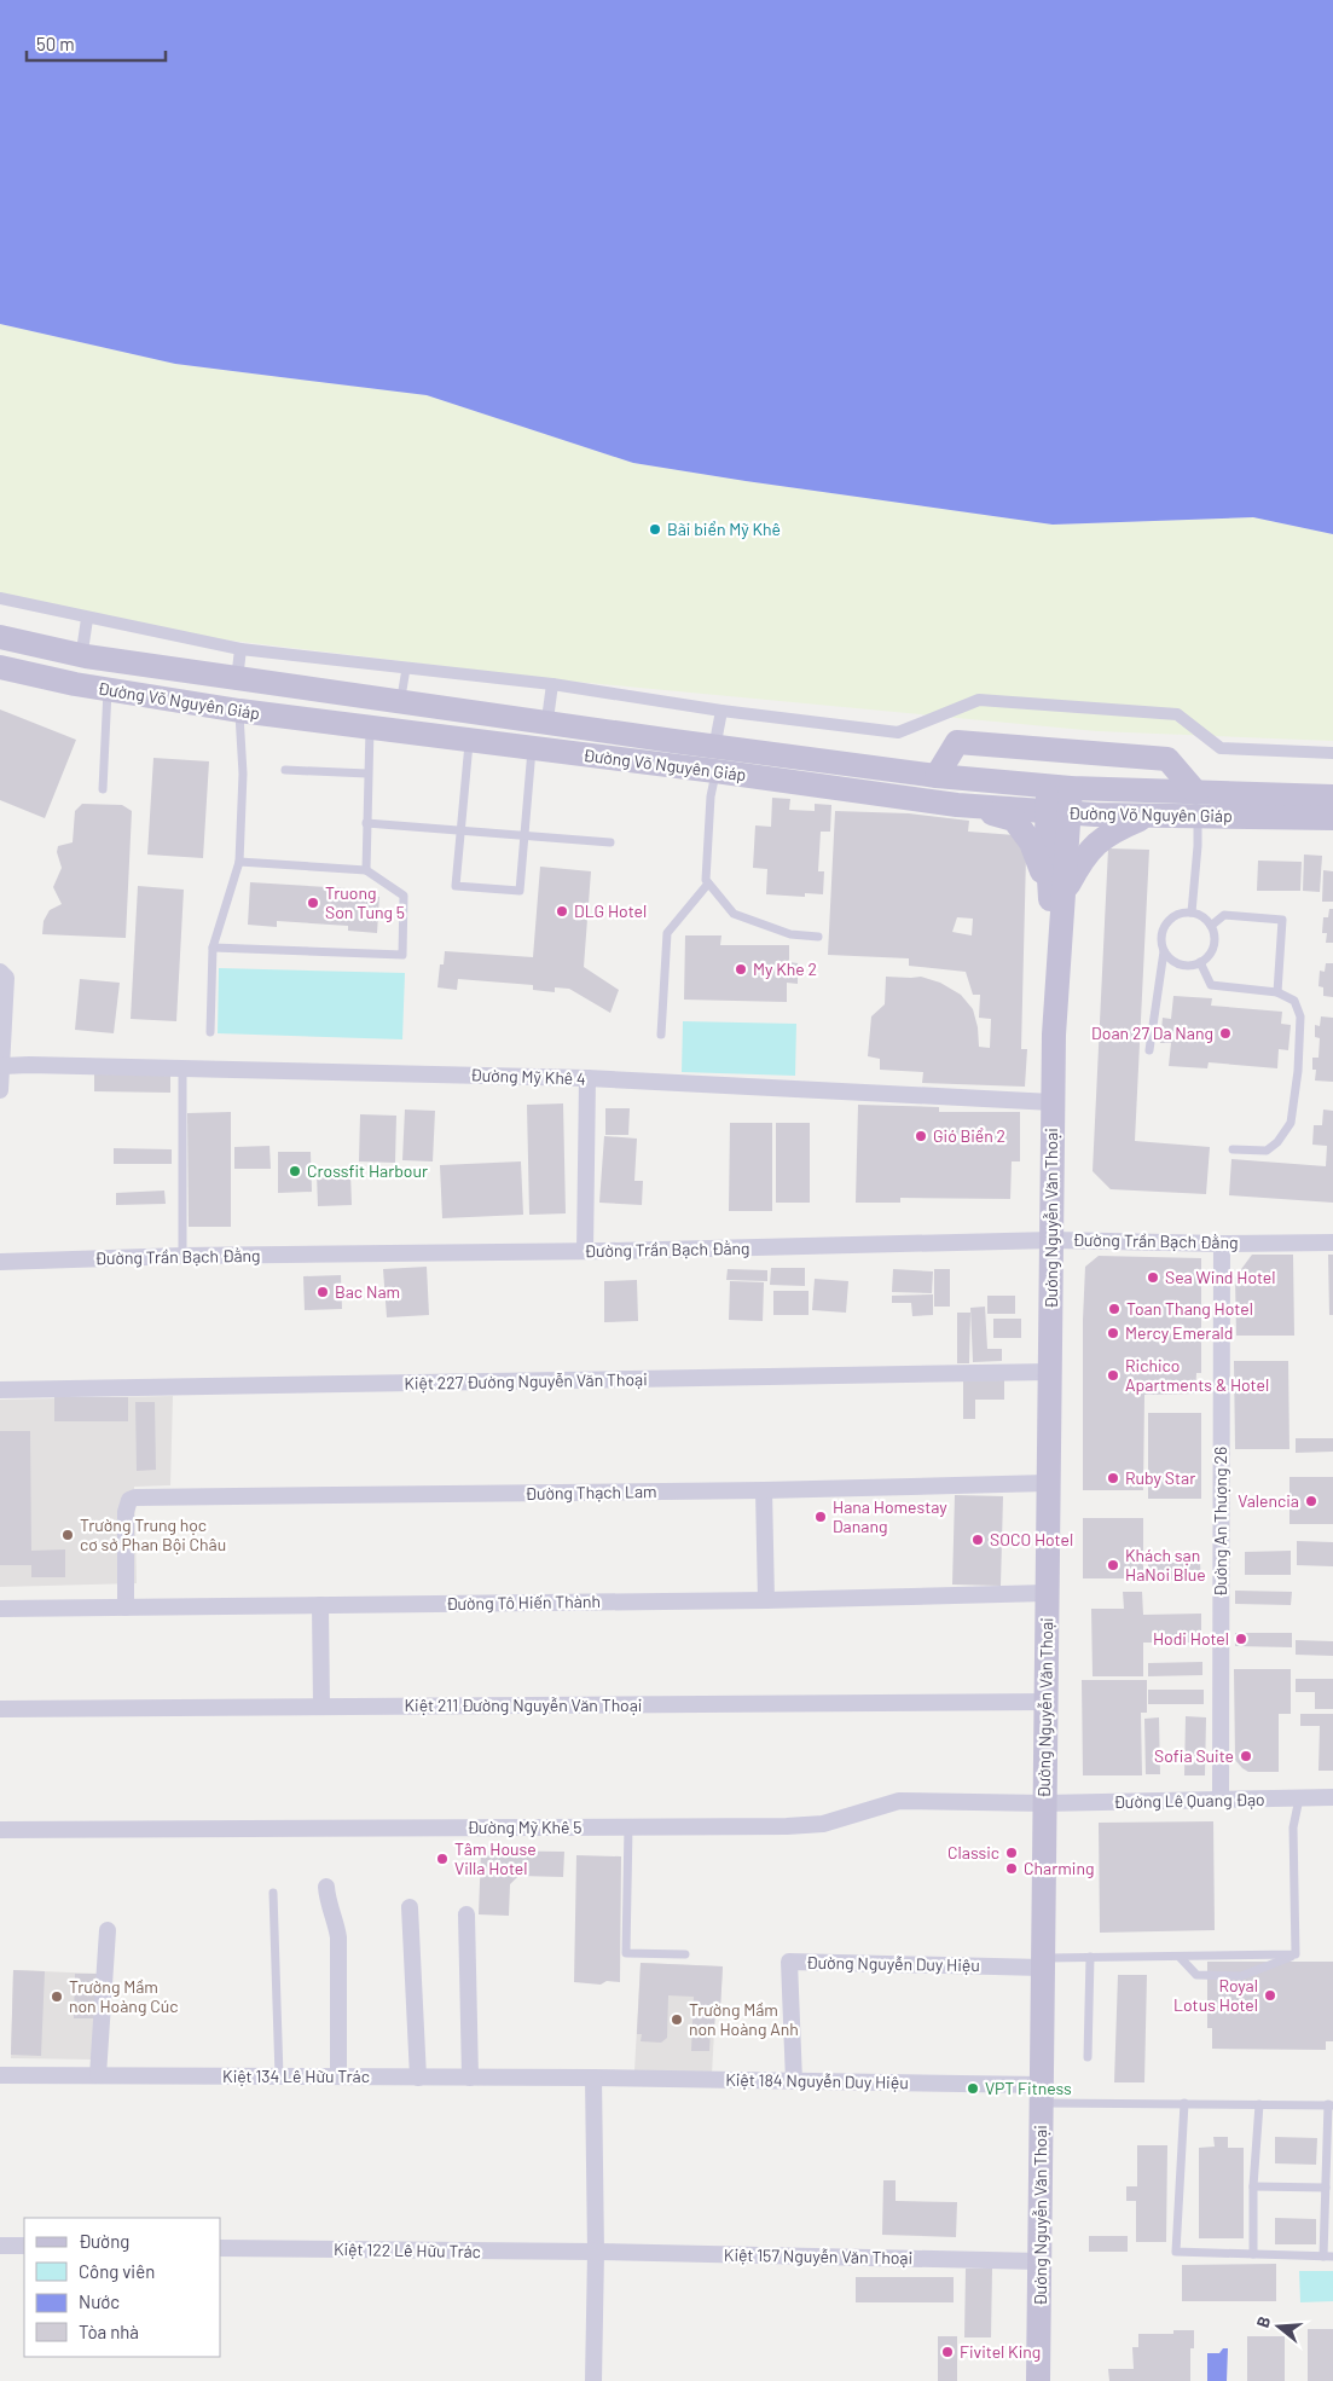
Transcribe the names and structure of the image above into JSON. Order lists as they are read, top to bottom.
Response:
{
  "streets": {
    "main road": ["Đường Võ Nguyên Giáp", "Đường Nguyễn Văn Thoại"],
    "street": [
      "Đường Mỹ Khê 4",
      "Đường Trần Bạch Đằng",
      "Kiệt 227 Đường Nguyễn Văn Thoại",
      "Đường Thạch Lam",
      "Đường An Thượng 26",
      "Đường Tô Hiến Thành",
      "Kiệt 211 Đường Nguyễn Văn Thoại",
      "Đường Lê Quang Đạo",
      "Đường Mỹ Khê 5",
      "Đường Nguyễn Duy Hiệu",
      "Kiệt 134 Lê Hữu Trác",
      "Kiệt 184 Nguyễn Duy Hiệu",
      "Kiệt 122 Lê Hữu Trác",
      "Kiệt 157 Nguyễn Văn Thoại"
    ]
  },
  "crossings": [
    ["Đường Võ Nguyên Giáp", "Đường Nguyễn Văn Thoại"],
    ["Đường Mỹ Khê 4", "Đường Nguyễn Văn Thoại"],
    ["Đường Nguyễn Văn Thoại", "Đường Trần Bạch Đằng"],
    ["Đường Nguyễn Văn Thoại", "Kiệt 227 Đường Nguyễn Văn Thoại"],
    ["Đường Nguyễn Văn Thoại", "Đường Thạch Lam"],
    ["Đường Nguyễn Văn Thoại", "Đường Tô Hiến Thành"],
    ["Đường Nguyễn Văn Thoại", "Kiệt 211 Đường Nguyễn Văn Thoại"],
    ["Đường Nguyễn Văn Thoại", "Đường Lê Quang Đạo"],
    ["Đường Nguyễn Văn Thoại", "Đường Mỹ Khê 5"],
    ["Đường Nguyễn Văn Thoại", "Đường Nguyễn Duy Hiệu"],
    ["Đường Nguyễn Văn Thoại", "Kiệt 184 Nguyễn Duy Hiệu"],
    ["Đường Nguyễn Văn Thoại", "Kiệt 157 Nguyễn Văn Thoại"],
    ["Đường Trần Bạch Đằng", "Đường An Thượng 26"],
    ["Đường Thạch Lam", "Đường Tô Hiến Thành"],
    ["Đường An Thượng 26", "Đường Lê Quang Đạo"],
    ["Đường Lê Quang Đạo", "Đường Mỹ Khê 5"],
    ["Đường Nguyễn Duy Hiệu", "Kiệt 184 Nguyễn Duy Hiệu"],
    ["Kiệt 134 Lê Hữu Trác", "Kiệt 184 Nguyễn Duy Hiệu"],
    ["Kiệt 122 Lê Hữu Trác", "Kiệt 157 Nguyễn Văn Thoại"]
  ],
  "places": [
    "Bãi biển Mỹ Khê",
    "Truong Son Tung 5",
    "DLG Hotel",
    "My Khe 2",
    "Doan 27 Da Nang",
    "Gió Biển 2",
    "Crossfit Harbour",
    "Sea Wind Hotel",
    "Bac Nam",
    "Toan Thang Hotel",
    "Mercy Emerald",
    "Richico Apartments & Hotel",
    "Ruby Star",
    "Valencia",
    "Hana Homestay Danang",
    "Trường Trung học cơ sở Phan Bội Châu",
    "SOCO Hotel",
    "Khách sạn HaNoi Blue",
    "Hodi Hotel",
    "Sofia Suite",
    "Classic",
    "Tâm House Villa Hotel",
    "Charming",
    "Royal Lotus Hotel",
    "Trường Mầm non Hoàng Cúc",
    "Trường Mầm non Hoàng Anh",
    "VPT Fitness",
    "Fivitel King"
  ],
  "legend": [
    "Đường",
    "Công viên",
    "Nước",
    "Tòa nhà"
  ],
  "scale_bar": "50 m",
  "north": "left"
}
